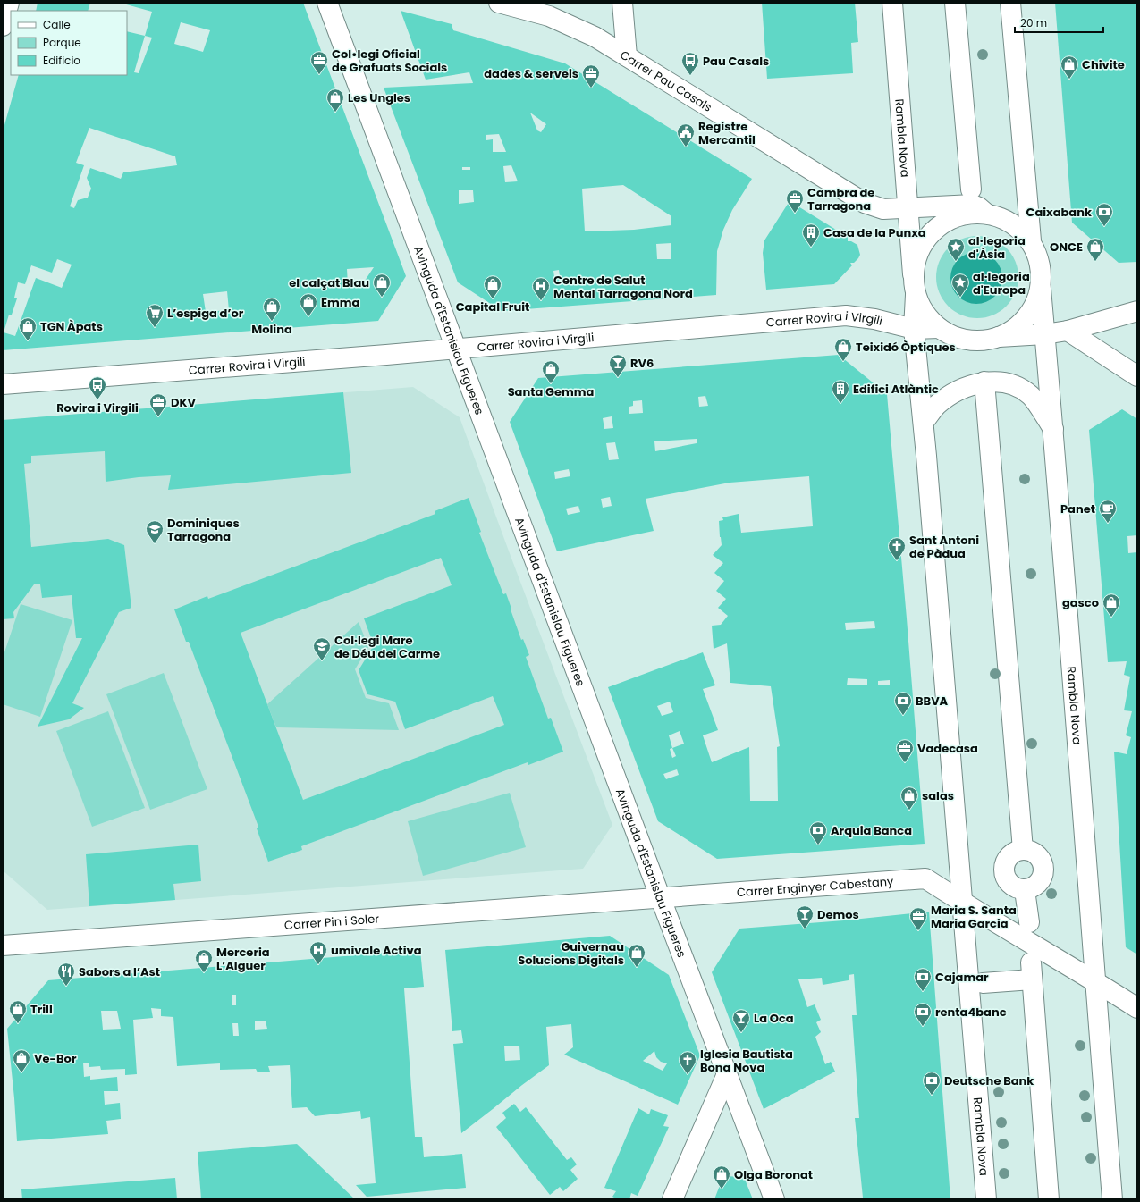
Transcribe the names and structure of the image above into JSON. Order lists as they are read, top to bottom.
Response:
{
  "streets": {
    "street": [
      "Carrer Pau Casals",
      "Rambla Nova",
      "Carrer Rovira i Virgili",
      "Avinguda d'Estanislau Figueres",
      "Carrer Enginyer Cabestany",
      "Carrer Pin i Soler"
    ]
  },
  "crossings": [
    ["Carrer Pau Casals", "Rambla Nova"],
    ["Rambla Nova", "Carrer Rovira i Virgili"],
    ["Rambla Nova", "Carrer Enginyer Cabestany"],
    ["Carrer Rovira i Virgili", "Avinguda d'Estanislau Figueres"],
    ["Avinguda d'Estanislau Figueres", "Carrer Enginyer Cabestany"],
    ["Avinguda d'Estanislau Figueres", "Carrer Pin i Soler"],
    ["Carrer Enginyer Cabestany", "Carrer Pin i Soler"]
  ],
  "places": {
    "office": [
      "Col•legi Oficial de Grafuats Socials",
      "dades & serveis",
      "Cambra de Tarragona",
      "DKV",
      "Vadecasa",
      "Maria S. Santa Maria Garcia"
    ],
    "bus stop": ["Pau Casals", "Rovira i Virgili"],
    "shop": [
      "Chivite",
      "Les Ungles",
      "ONCE",
      "el calçat Blau",
      "Capital Fruit",
      "Emma",
      "Molina",
      "TGN Àpats",
      "Teixidó Òptiques",
      "Santa Gemma",
      "gasco",
      "salas",
      "Guivernau Solucions Digitals",
      "Merceria L’Alguer",
      "Trill",
      "Ve-Bor",
      "Olga Boronat"
    ],
    "public building": ["Registre Mercantil"],
    "bank": [
      "Caixabank",
      "BBVA",
      "Arquia Banca",
      "Cajamar",
      "renta4banc",
      "Deutsche Bank"
    ],
    "building": ["Casa de la Punxa", "Edifici Atlàntic"],
    "place": ["al·legoria d'Àsia", "al·legoria d'Europa"],
    "hospital": ["Centre de Salut Mental Tarragona Nord", "umivale Activa"],
    "supermarket": ["L’espiga d’or"],
    "bar": ["RV6", "Demos", "La Oca"],
    "cafe": ["Panet"],
    "school or university": ["Dominiques Tarragona", "Col·legi Mare de Déu del Carme"],
    "church": ["Sant Antoni de Pàdua", "Iglesia Bautista Bona Nova"],
    "restaurant": ["Sabors a l’Ast"]
  },
  "legend": ["Calle", "Parque", "Edificio"],
  "scale_bar": "20 m"
}
